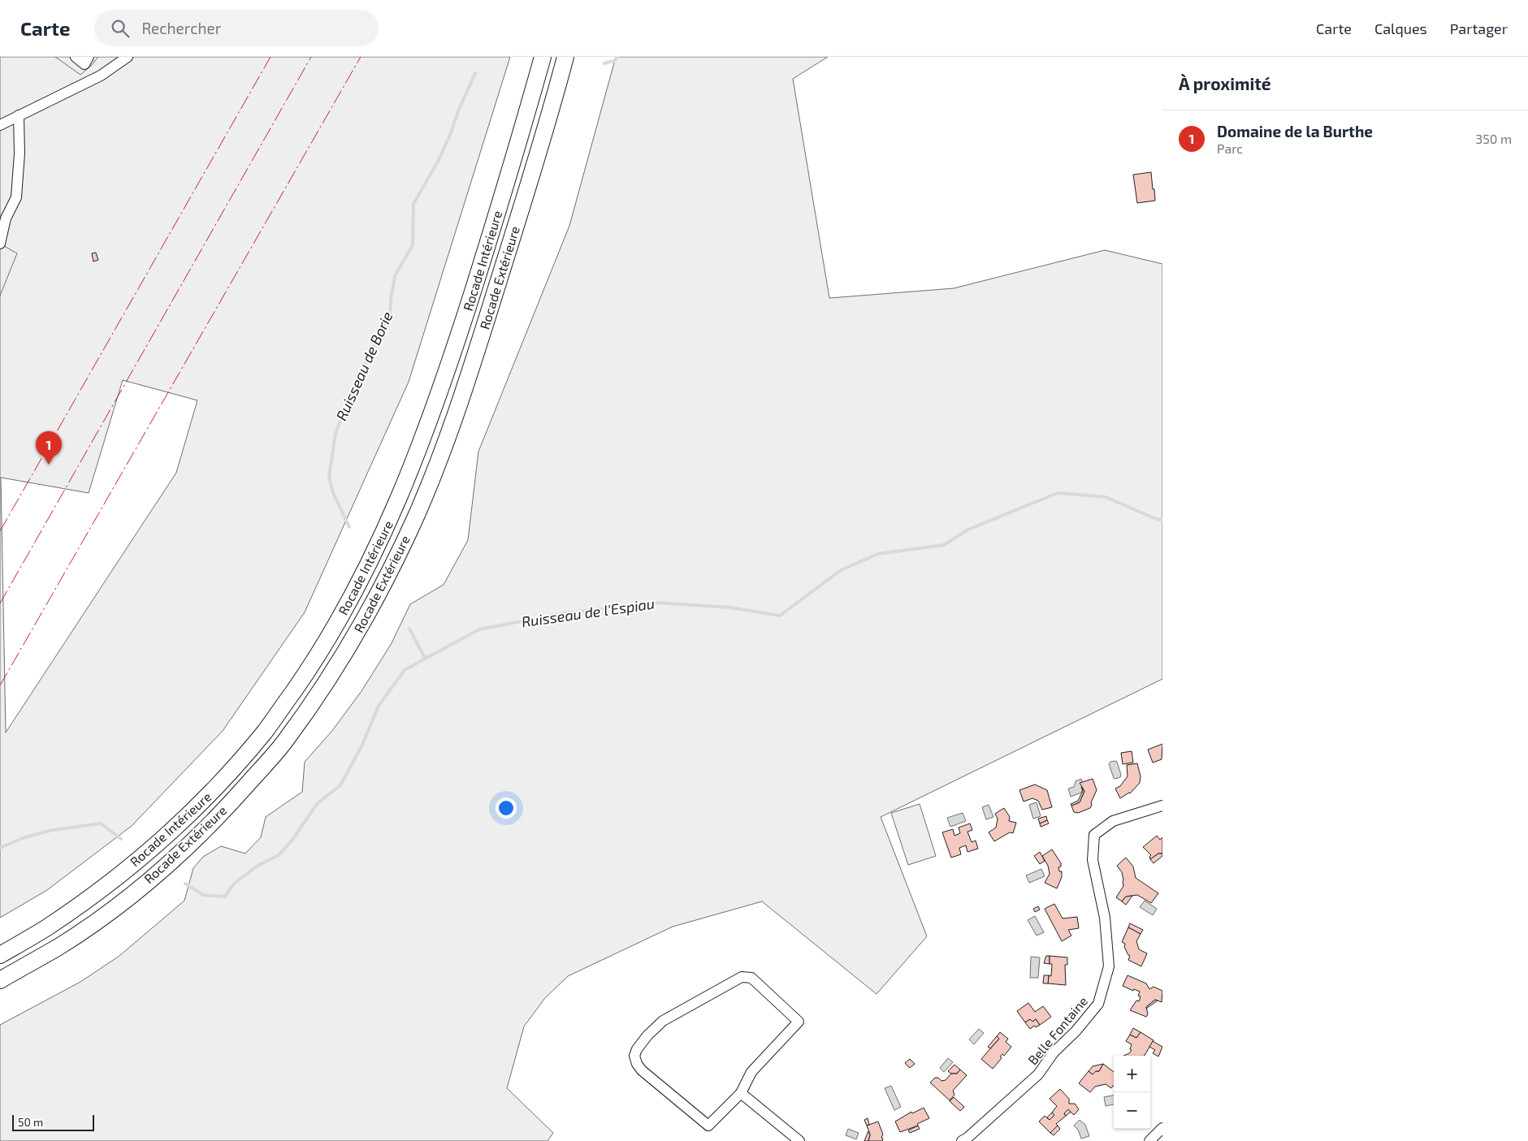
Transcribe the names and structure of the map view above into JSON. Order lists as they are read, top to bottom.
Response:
{
  "streets": {
    "highway": ["Rocade Intérieure", "Rocade Extérieure"],
    "street": ["Belle Fontaine"]
  },
  "water": ["Ruisseau de Borie", "Ruisseau de l'Espiau"],
  "scale_bar": "50 m",
  "page": {
    "header": "Carte",
    "search": "Rechercher",
    "nav": ["Carte", "Calques", "Partager"],
    "heading": "À proximité",
    "list": [
      {
        "mark": "1",
        "name": "Domaine de la Burthe",
        "note": "Parc",
        "value": "350 m"
      }
    ],
    "pins": "1",
    "map_buttons": ["+", "−"],
    "scale": "50 m"
  }
}
